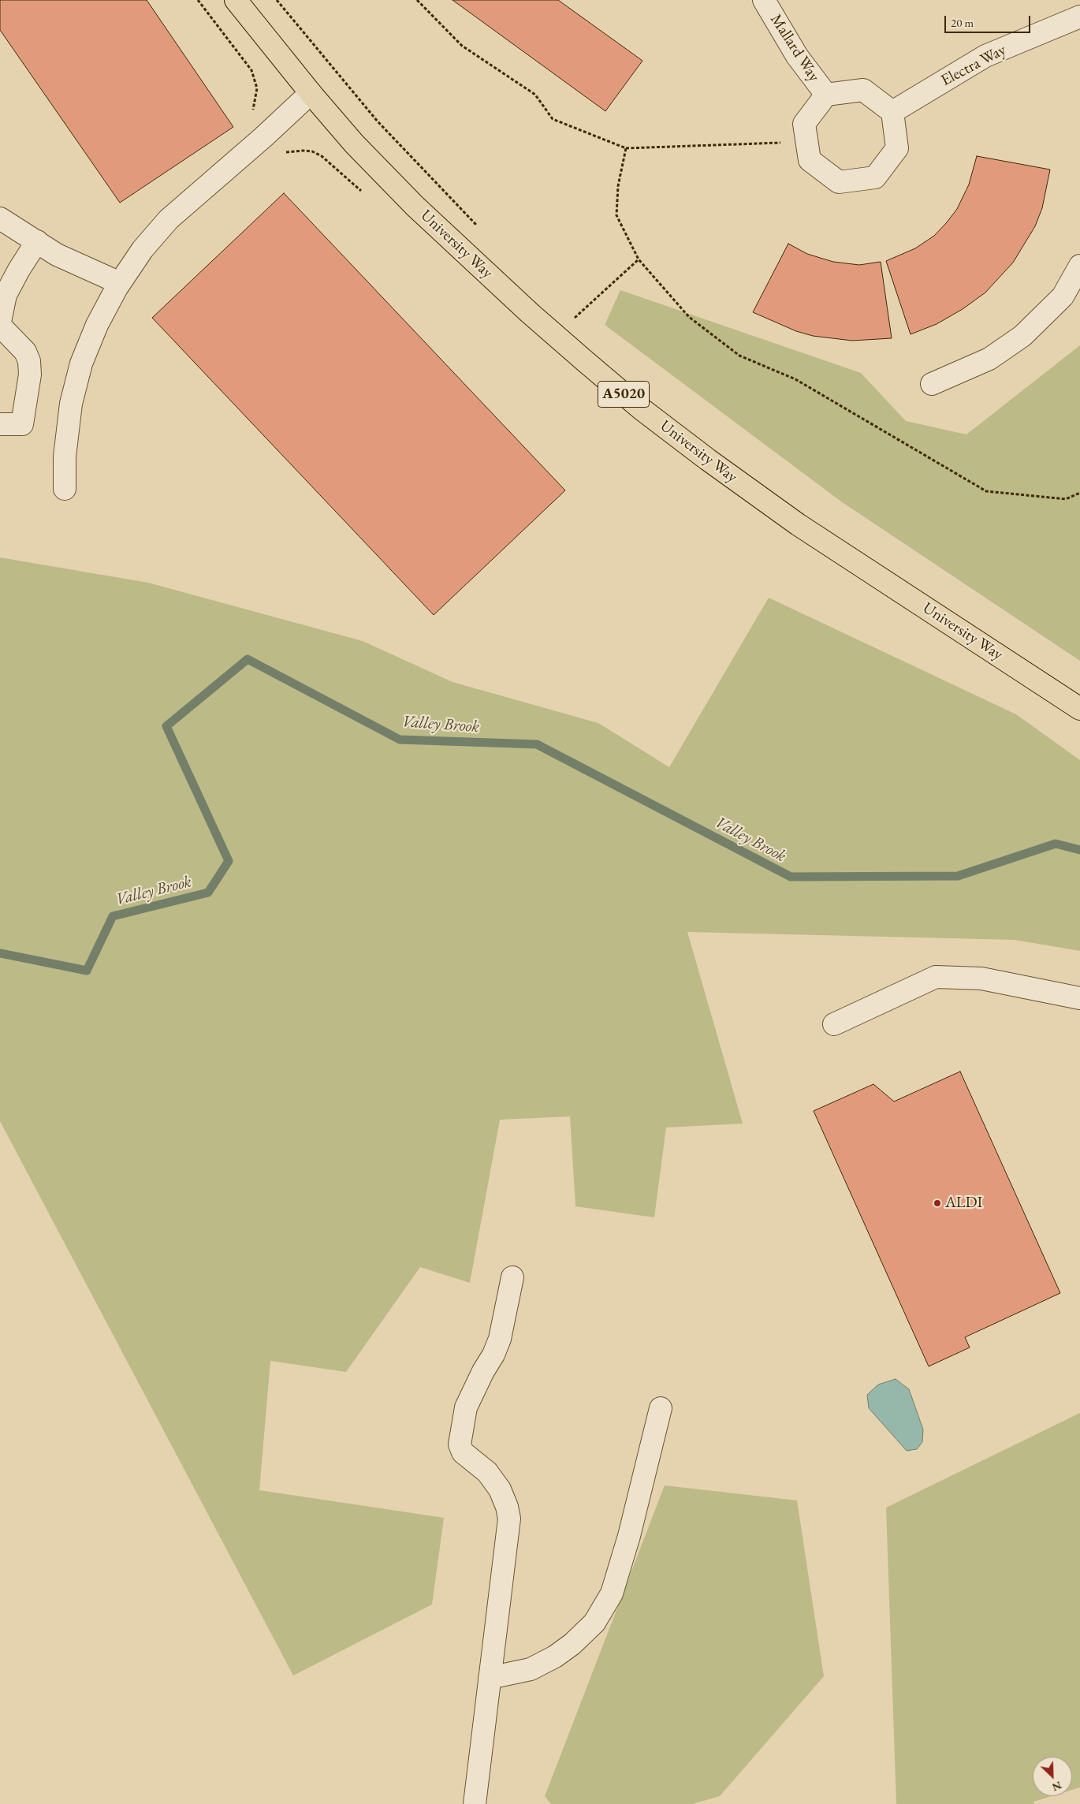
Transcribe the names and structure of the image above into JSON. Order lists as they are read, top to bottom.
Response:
{
  "streets": {
    "highway": ["University Way", "A5020"],
    "street": ["Mallard Way", "Electra Way"]
  },
  "crossings": [
    ["Mallard Way", "Electra Way"]
  ],
  "water": ["Valley Brook"],
  "places": ["ALDI"],
  "scale_bar": "20 m",
  "north": "bottom right"
}
